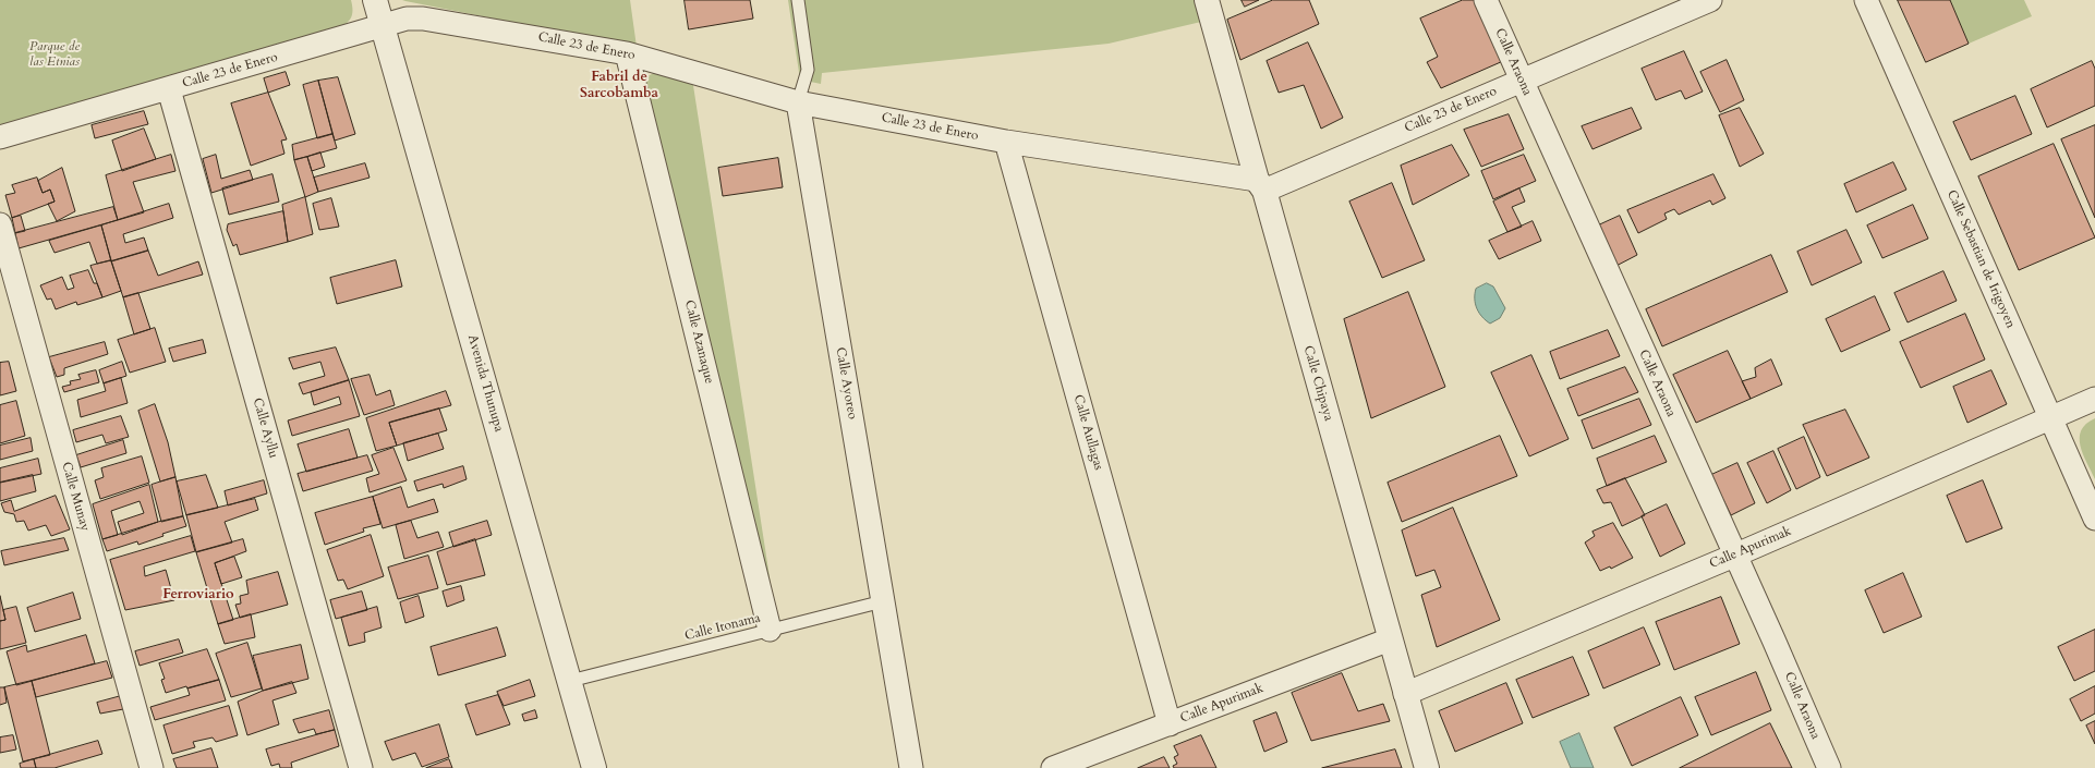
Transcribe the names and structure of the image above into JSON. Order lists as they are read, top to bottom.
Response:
{
  "streets": {
    "street": [
      "Calle 23 de Enero",
      "Calle Araona",
      "Calle Sebastian de Irigoyen",
      "Calle Azanaque",
      "Avenida Thunupa",
      "Calle Ayoreo",
      "Calle Chipaya",
      "Calle Ayllu",
      "Calle Aullagas",
      "Calle Munay",
      "Calle Apurimak"
    ],
    "lane": ["Calle Itonama"]
  },
  "crossings": [
    ["Calle 23 de Enero", "Calle Araona"],
    ["Calle 23 de Enero", "Calle Azanaque"],
    ["Calle 23 de Enero", "Avenida Thunupa"],
    ["Calle 23 de Enero", "Calle Ayoreo"],
    ["Calle 23 de Enero", "Calle Chipaya"],
    ["Calle 23 de Enero", "Calle Ayllu"],
    ["Calle 23 de Enero", "Calle Aullagas"],
    ["Calle Araona", "Calle Apurimak"],
    ["Calle Sebastian de Irigoyen", "Calle Apurimak"],
    ["Calle Azanaque", "Calle Itonama"],
    ["Avenida Thunupa", "Calle Itonama"],
    ["Calle Ayoreo", "Calle Itonama"],
    ["Calle Chipaya", "Calle Apurimak"],
    ["Calle Aullagas", "Calle Apurimak"]
  ],
  "districts": ["Fabril de Sarcobamba", "Ferroviario"],
  "parks": ["Parque de las Etnias"]
}
